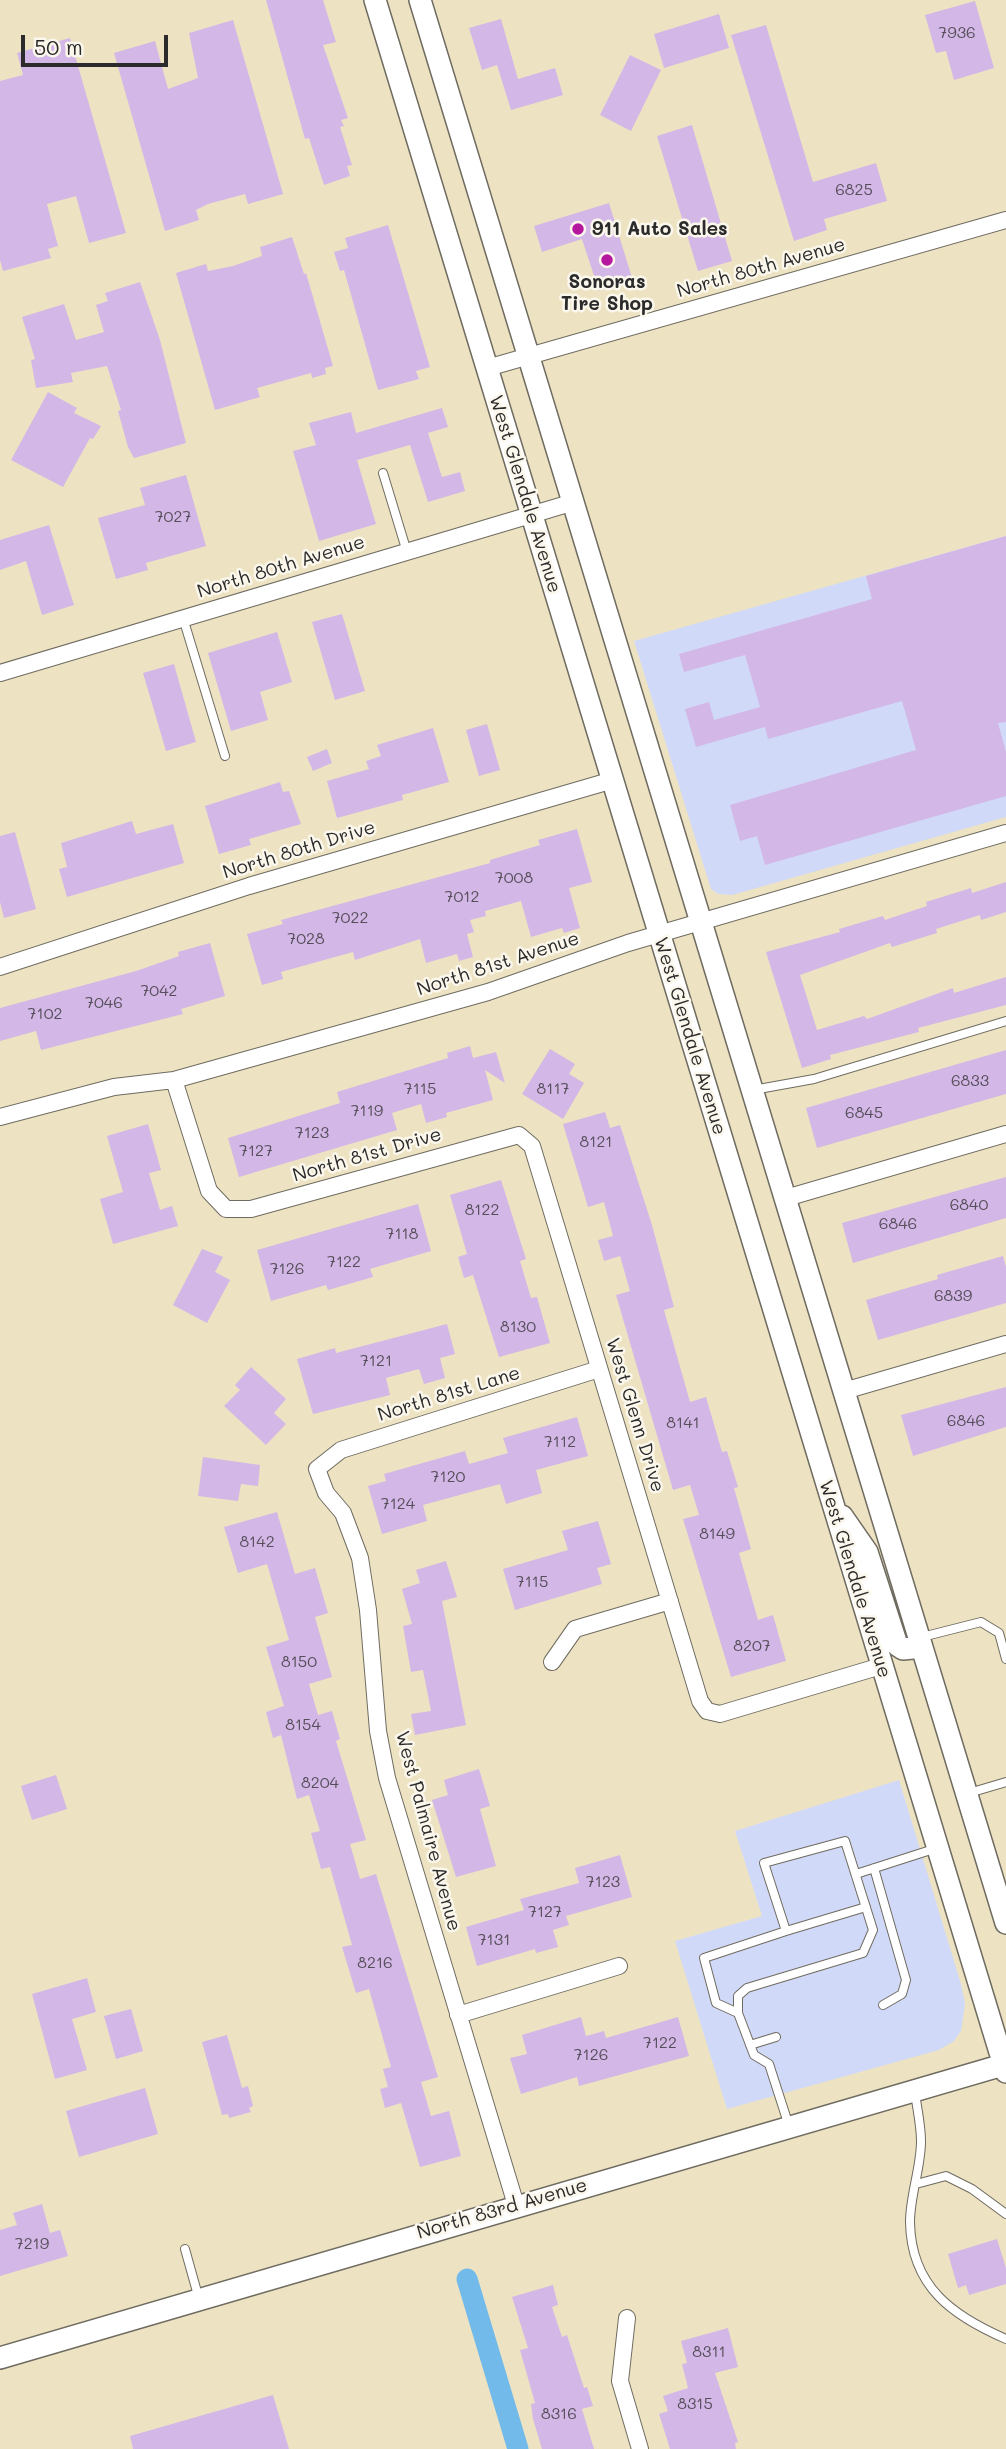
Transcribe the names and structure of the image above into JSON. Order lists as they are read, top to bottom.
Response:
{
  "streets": {
    "main road": ["West Glendale Avenue", "North 83rd Avenue"],
    "street": [
      "North 80th Avenue",
      "North 80th Drive",
      "North 81st Avenue",
      "North 81st Drive",
      "North 81st Lane",
      "West Glenn Drive",
      "West Palmaire Avenue"
    ]
  },
  "crossings": [
    ["North 80th Avenue", "West Glendale Avenue"],
    ["West Glendale Avenue", "North 80th Drive"],
    ["West Glendale Avenue", "North 81st Avenue"],
    ["West Glendale Avenue", "West Glenn Drive"],
    ["West Glendale Avenue", "North 83rd Avenue"],
    ["North 81st Avenue", "North 81st Drive"],
    ["North 81st Drive", "West Glenn Drive"],
    ["North 81st Lane", "West Glenn Drive"],
    ["North 81st Lane", "West Palmaire Avenue"],
    ["West Palmaire Avenue", "North 83rd Avenue"]
  ],
  "places": ["911 Auto Sales", "Sonoras Tire Shop"],
  "house_numbers": [
    "7936",
    "6825",
    "7027",
    "7008",
    "7012",
    "7022",
    "7028",
    "7042",
    "7046",
    "7102",
    "6833",
    "7115",
    "8117",
    "7119",
    "6845",
    "7123",
    "8121",
    "7127",
    "6840",
    "8122",
    "6846",
    "7118",
    "7122",
    "7126",
    "6839",
    "8130",
    "7121",
    "6846",
    "8141",
    "7112",
    "7120",
    "7124",
    "8149",
    "8142",
    "7115",
    "8207",
    "8150",
    "8154",
    "8204",
    "7123",
    "7127",
    "7131",
    "8216",
    "7122",
    "7126",
    "7219",
    "8311",
    "8315",
    "8316"
  ],
  "scale_bar": "50 m"
}
